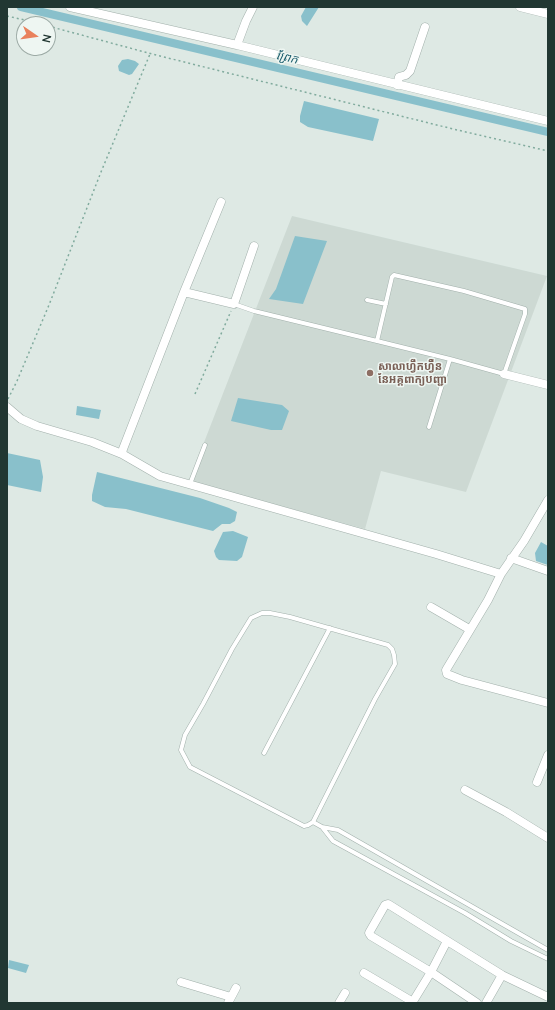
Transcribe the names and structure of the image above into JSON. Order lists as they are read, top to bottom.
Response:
{
  "water": ["ព្រែក"],
  "places": ["សាលាហ្វឹកហ្វឺន នែអគ្គពាក្យបញ្ជា"],
  "north": "right"
}
